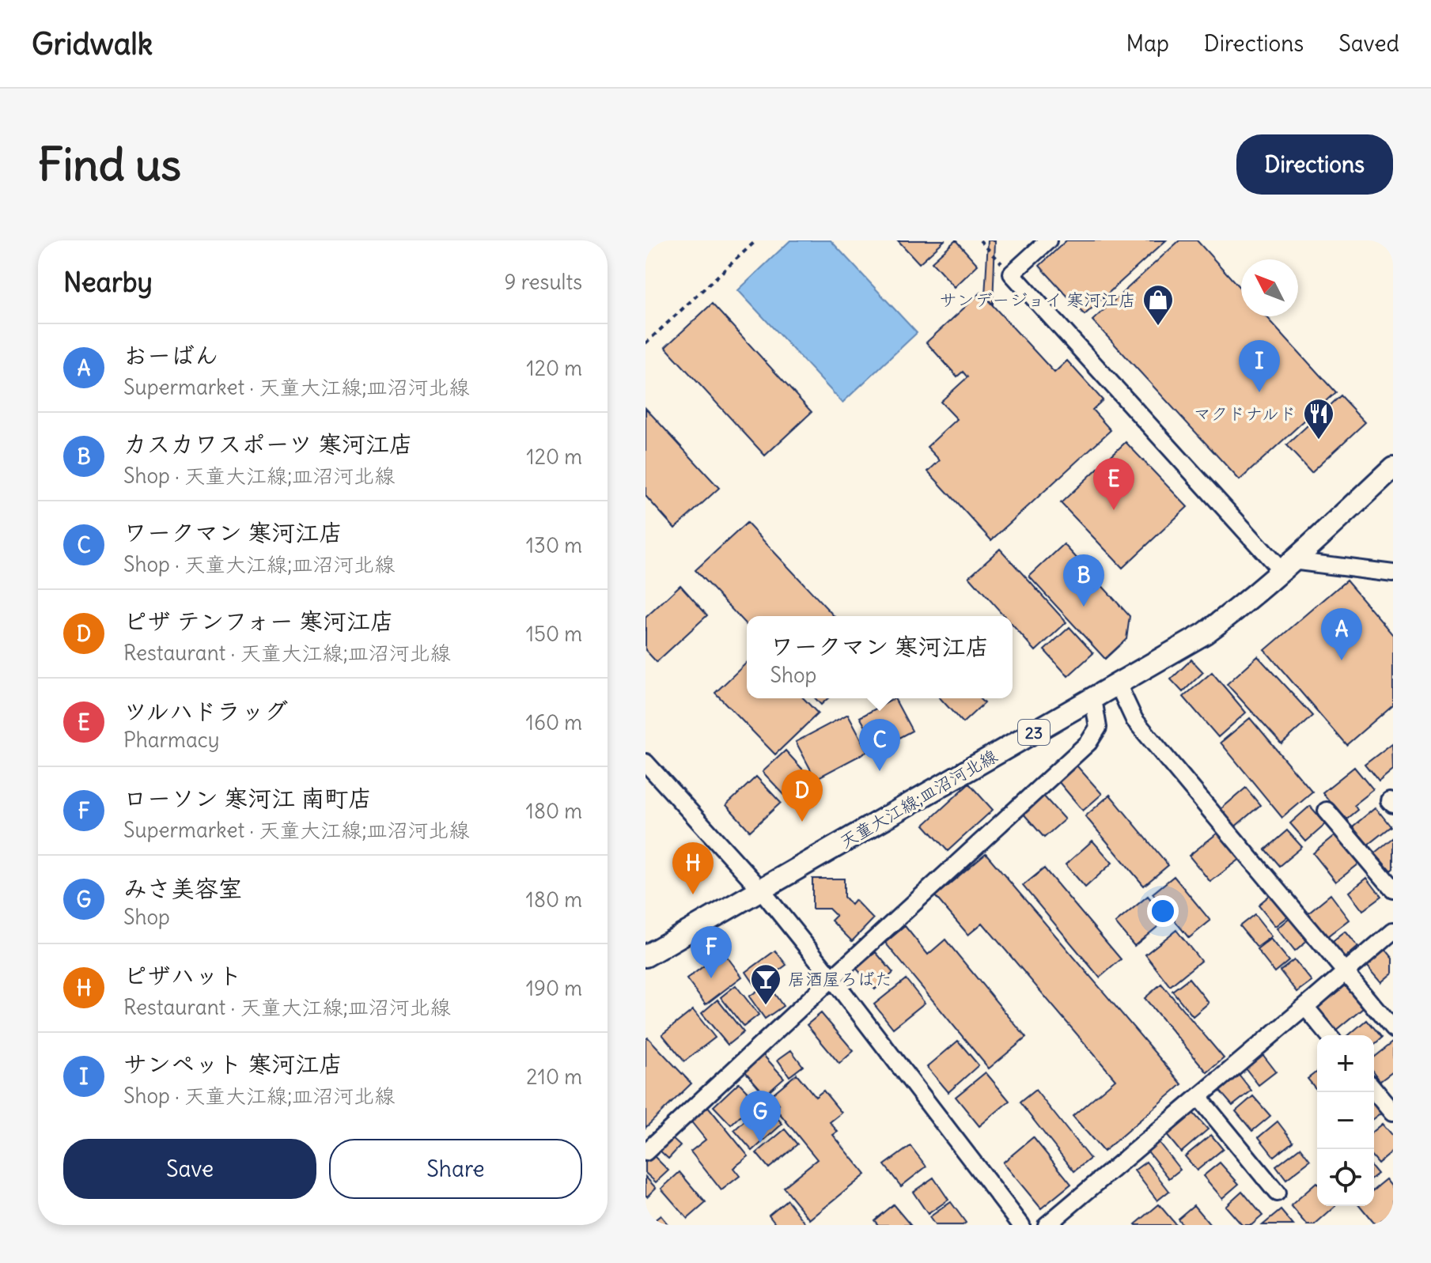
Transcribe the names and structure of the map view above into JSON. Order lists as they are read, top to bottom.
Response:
{
  "streets": {
    "main road": ["23", "天童大江線;皿沼河北線"]
  },
  "places": {
    "shop": ["サンデージョイ 寒河江店"],
    "restaurant": ["マクドナルド"],
    "bar": ["居酒屋ろばた"]
  },
  "north": "top left",
  "page": {
    "header": "Gridwalk",
    "nav": ["Map", "Directions", "Saved"],
    "buttons": [
      "Directions",
      ["Save", "Share"]
    ],
    "title": "Find us",
    "heading": ["Nearby", "9 results"],
    "list": [
      {
        "mark": "A",
        "name": "おーばん",
        "note": "Supermarket · 天童大江線;皿沼河北線",
        "value": "120 m"
      },
      {
        "mark": "B",
        "name": "カスカワスポーツ 寒河江店",
        "note": "Shop · 天童大江線;皿沼河北線",
        "value": "120 m"
      },
      {
        "mark": "C",
        "name": "ワークマン 寒河江店",
        "note": "Shop · 天童大江線;皿沼河北線",
        "value": "130 m"
      },
      {
        "mark": "D",
        "name": "ピザ テンフォー 寒河江店",
        "note": "Restaurant · 天童大江線;皿沼河北線",
        "value": "150 m"
      },
      {
        "mark": "E",
        "name": "ツルハドラッグ",
        "note": "Pharmacy",
        "value": "160 m"
      },
      {
        "mark": "F",
        "name": "ローソン 寒河江 南町店",
        "note": "Supermarket · 天童大江線;皿沼河北線",
        "value": "180 m"
      },
      {
        "mark": "G",
        "name": "みさ美容室",
        "note": "Shop",
        "value": "180 m"
      },
      {
        "mark": "H",
        "name": "ピザハット",
        "note": "Restaurant · 天童大江線;皿沼河北線",
        "value": "190 m"
      },
      {
        "mark": "I",
        "name": "サンペット 寒河江店",
        "note": "Shop · 天童大江線;皿沼河北線",
        "value": "210 m"
      }
    ],
    "pins": [
      "I",
      "E",
      "B",
      "A",
      "C",
      "D",
      "H",
      "F",
      "G"
    ],
    "popup": ["ワークマン 寒河江店", "Shop"],
    "map_buttons": ["+", "−"]
  }
}
